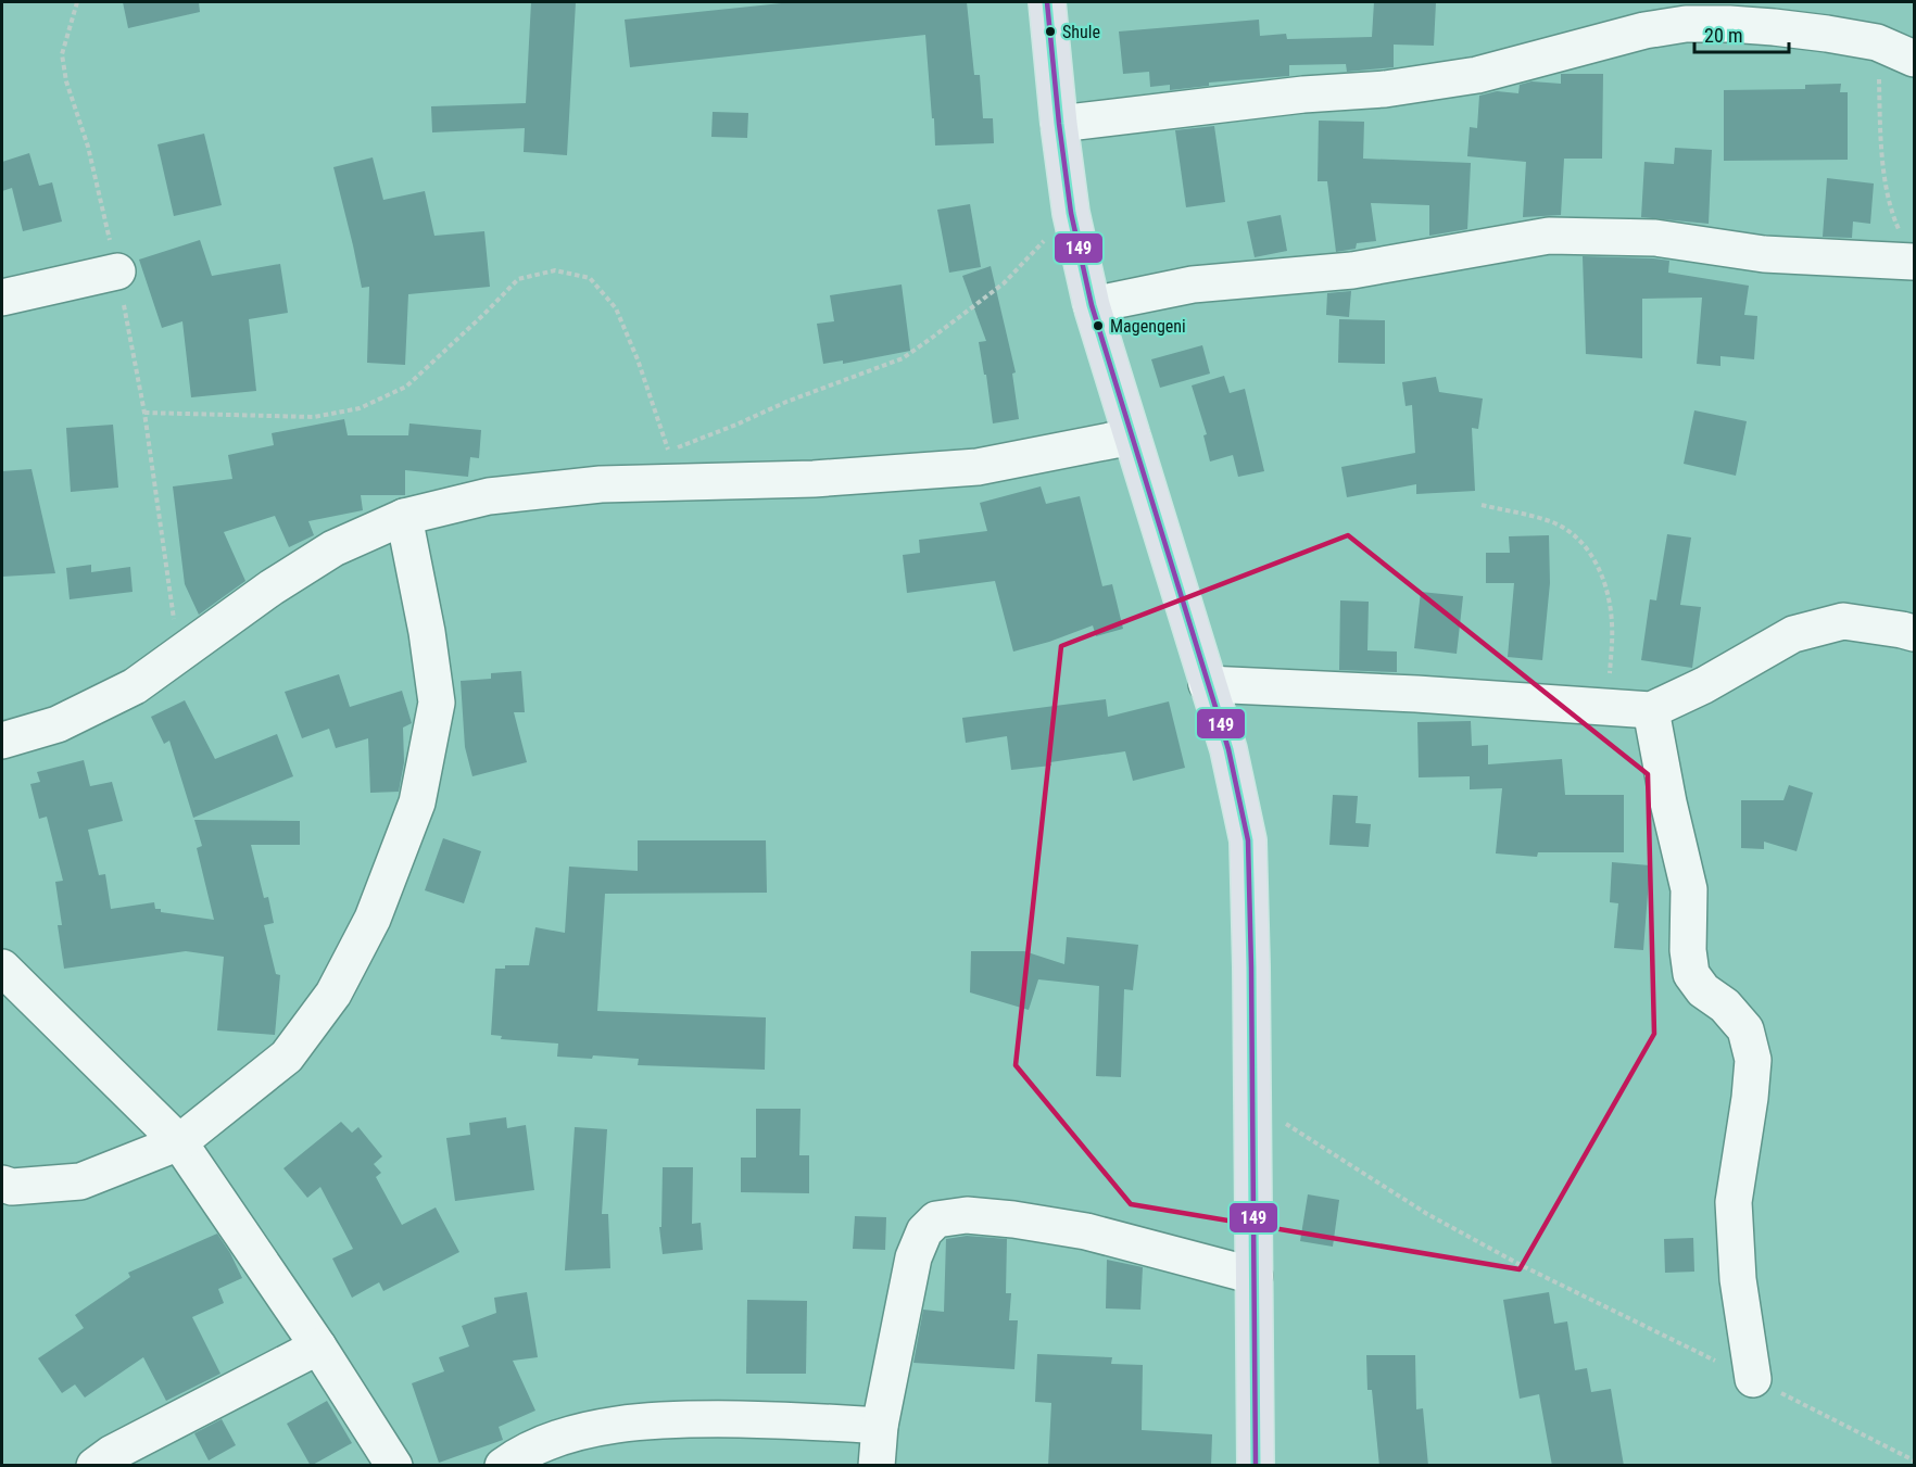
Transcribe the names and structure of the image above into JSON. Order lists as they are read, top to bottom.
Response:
{
  "places": ["Shule", "Magengeni"],
  "lines": ["transit line 149"],
  "scale_bar": "20 m"
}
